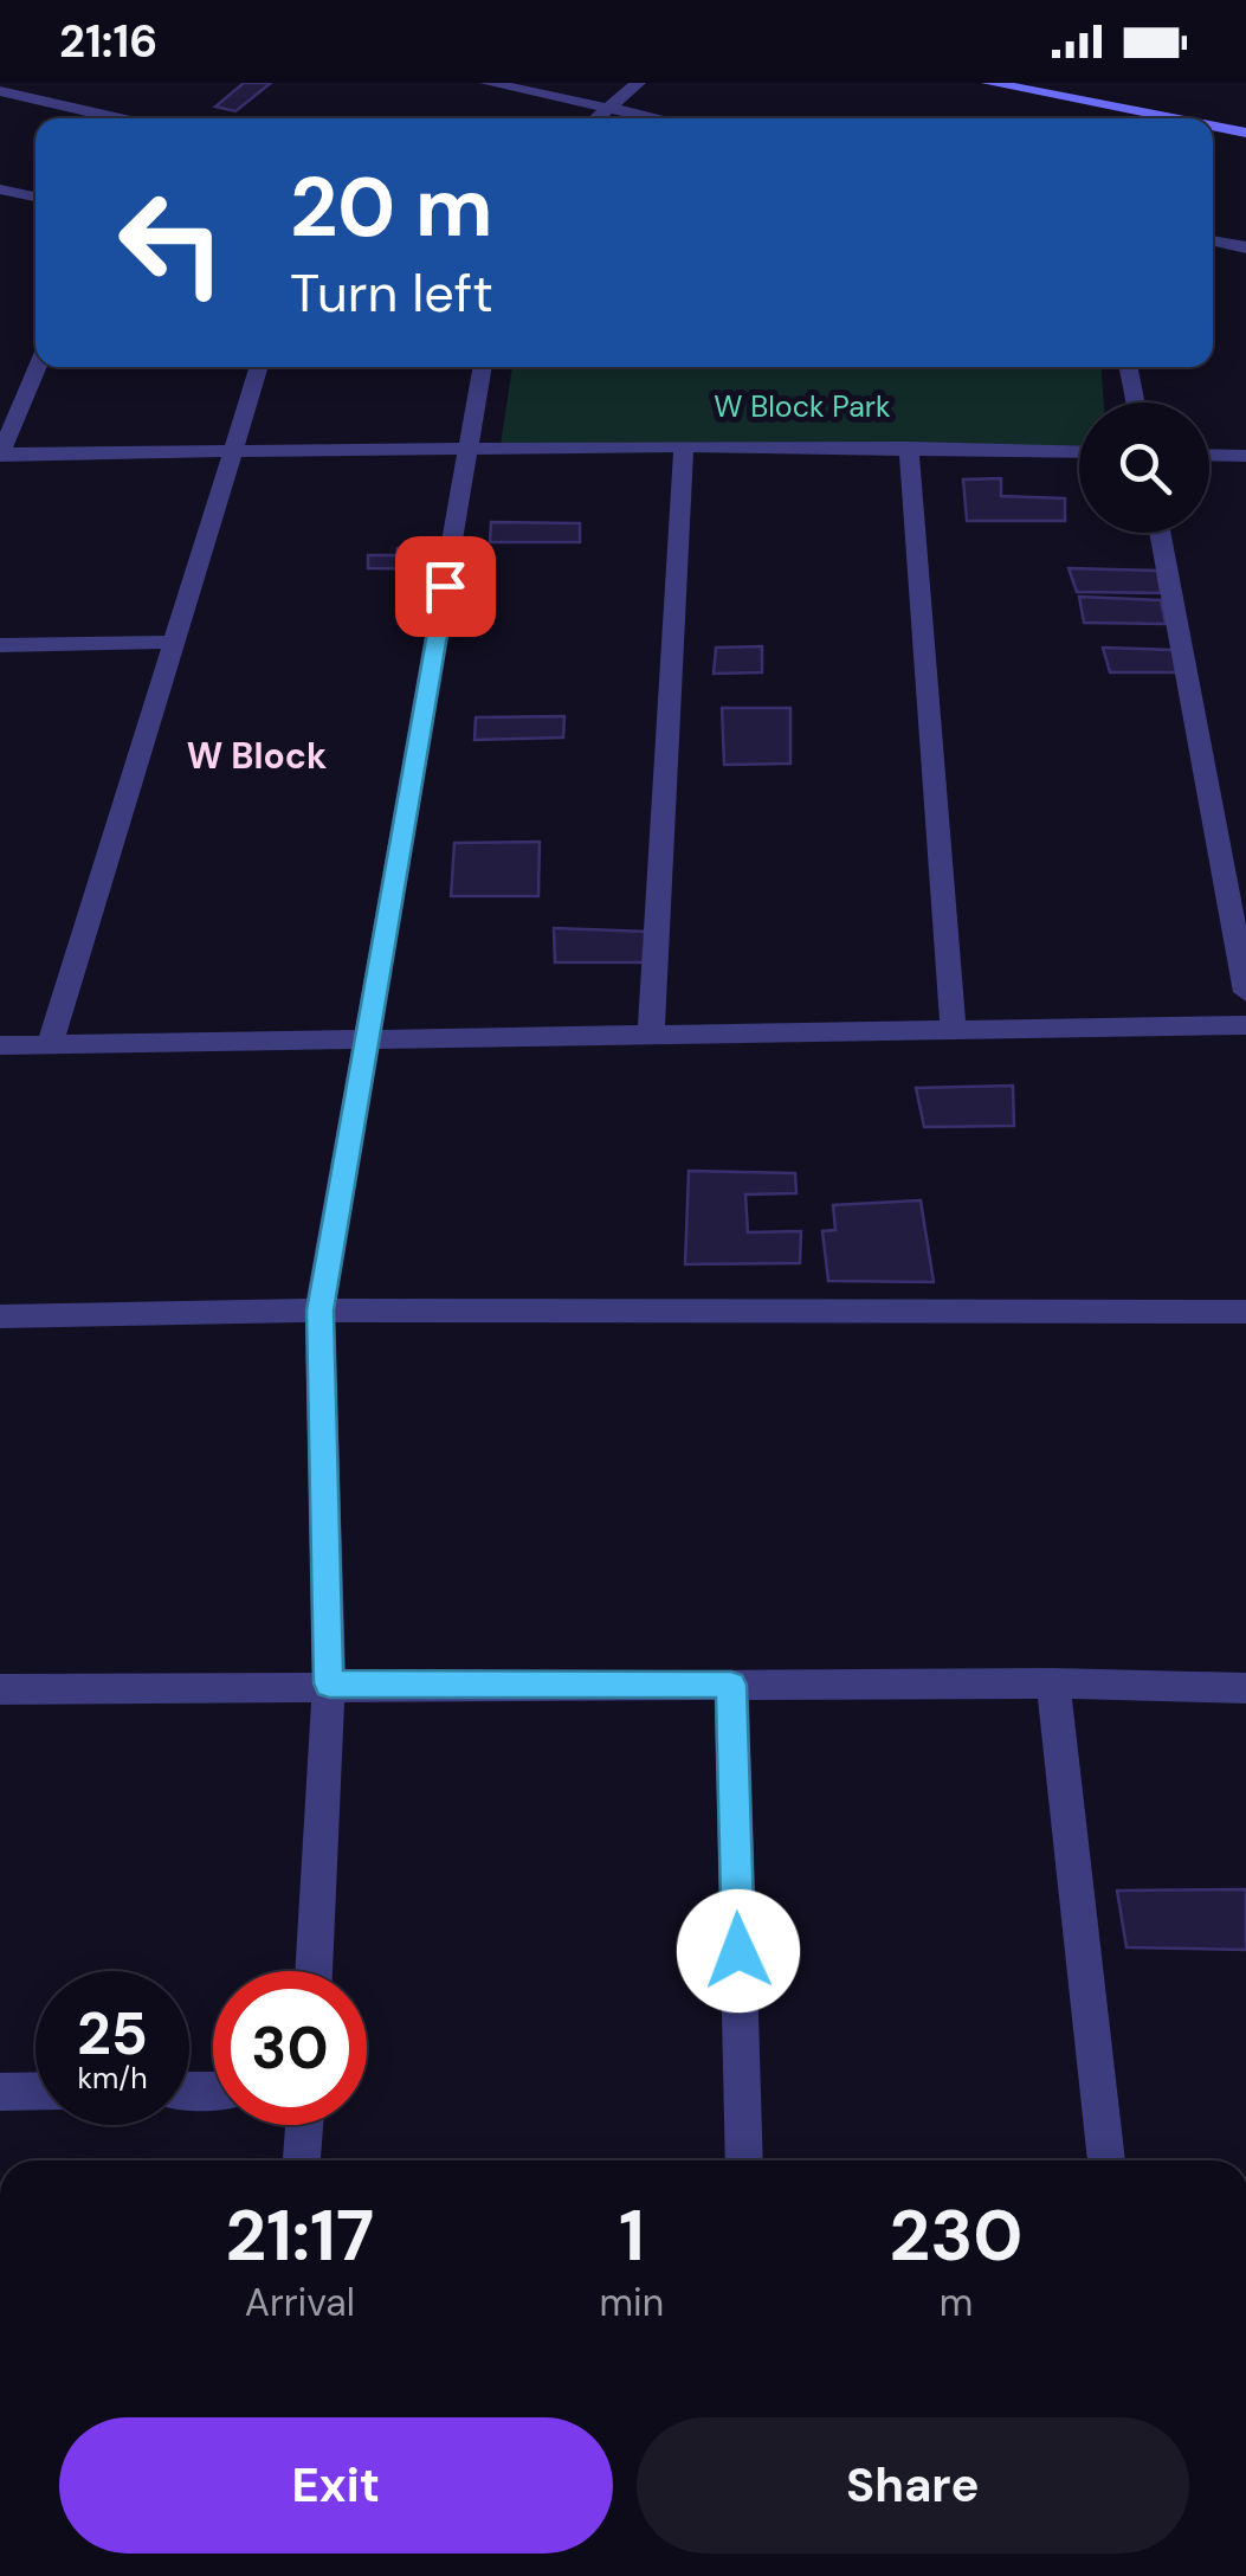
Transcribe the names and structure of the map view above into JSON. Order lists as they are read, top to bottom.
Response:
{
  "districts": ["W Block"],
  "parks": ["W Block Park"],
  "page": {
    "status": "21:16",
    "turn": ["20 m", "Turn left"],
    "speed": "25 km/h",
    "limit": "30",
    "eta": [
      "21:17",
      "Arrival",
      "1",
      "min",
      "230",
      "m"
    ],
    "buttons": ["Exit", "Share"]
  }
}
